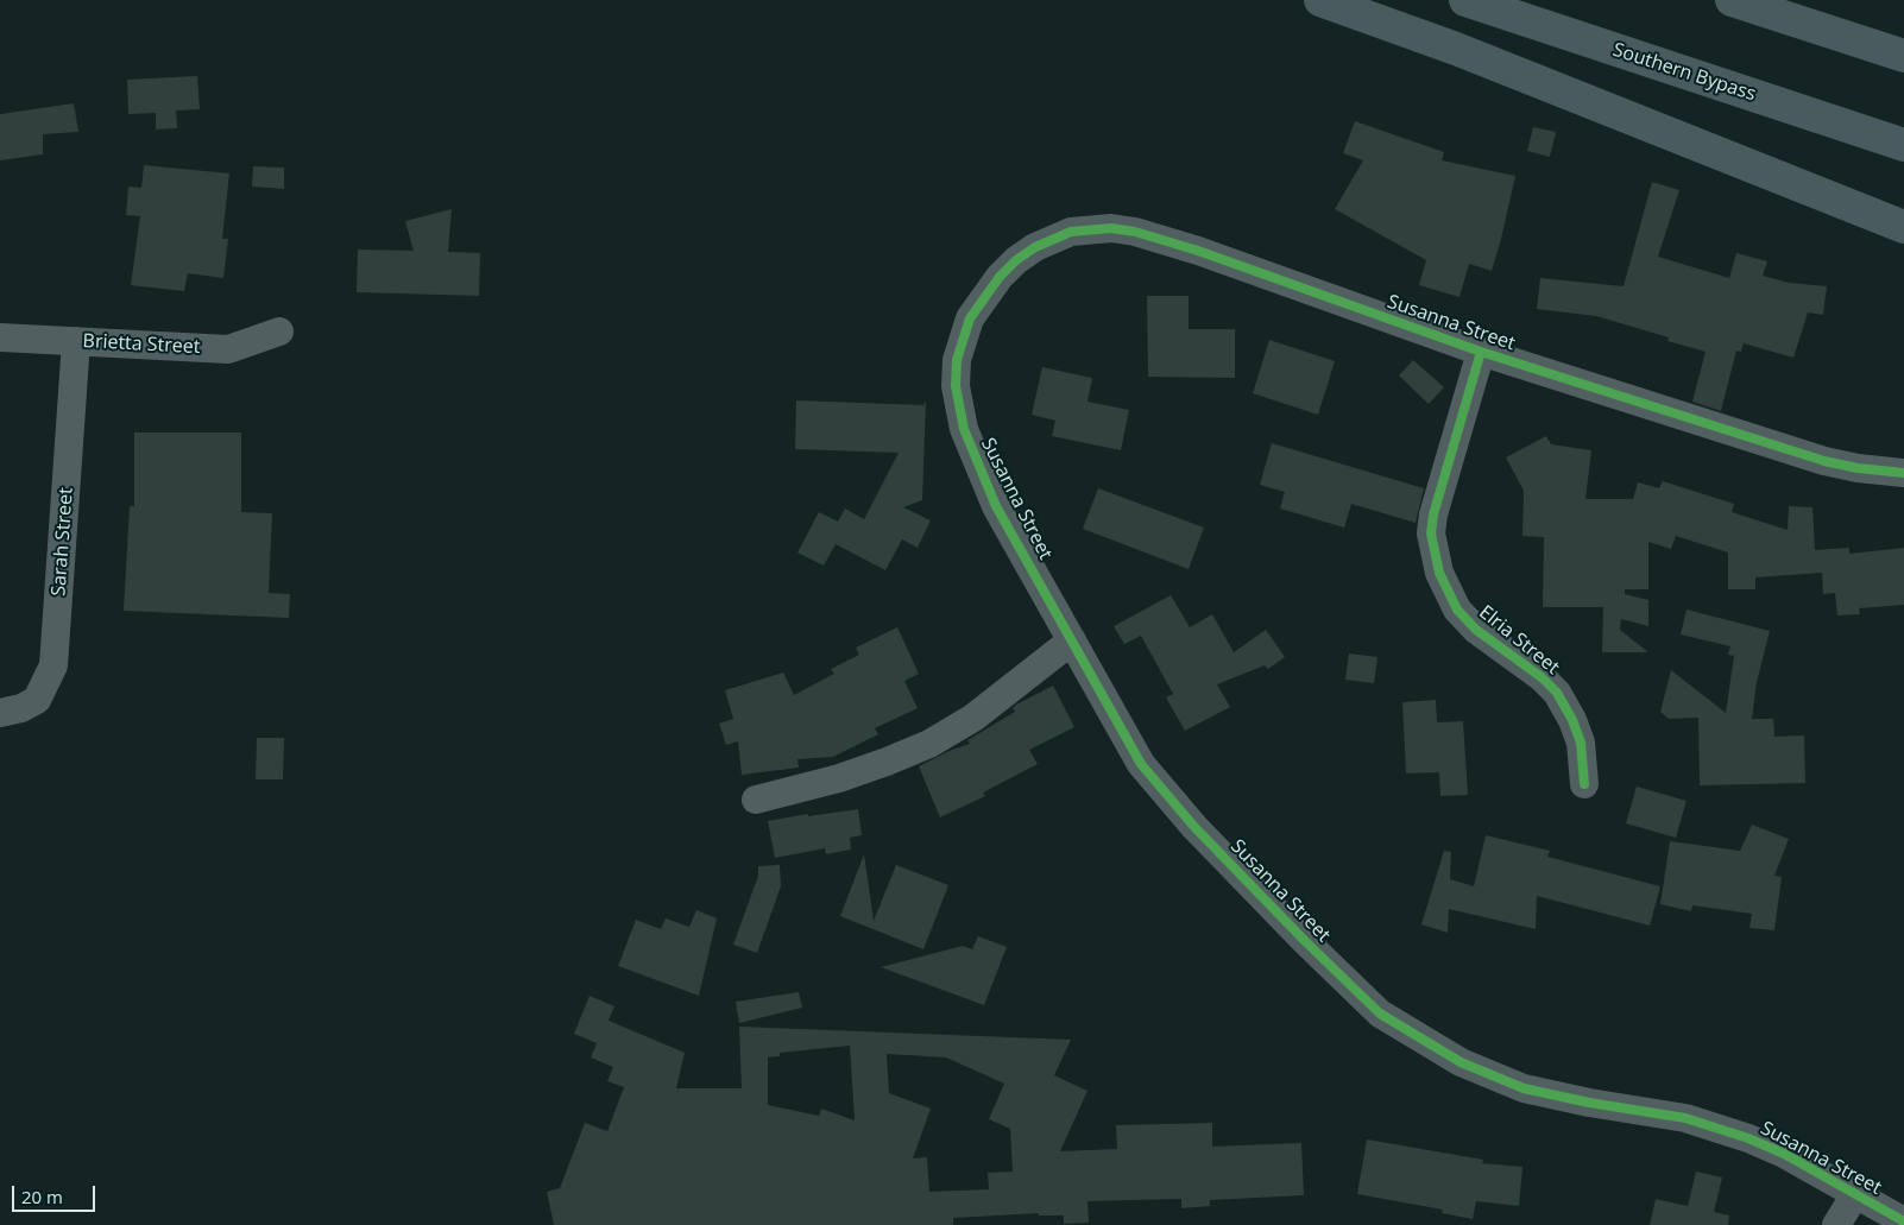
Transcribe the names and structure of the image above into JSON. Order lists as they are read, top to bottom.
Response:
{
  "streets": {
    "highway": ["Southern Bypass"],
    "street": [
      "Susanna Street",
      "Brietta Street",
      "Sarah Street",
      "Elria Street"
    ]
  },
  "crossings": [
    ["Susanna Street", "Elria Street"],
    ["Brietta Street", "Sarah Street"]
  ],
  "scale_bar": "20 m"
}
